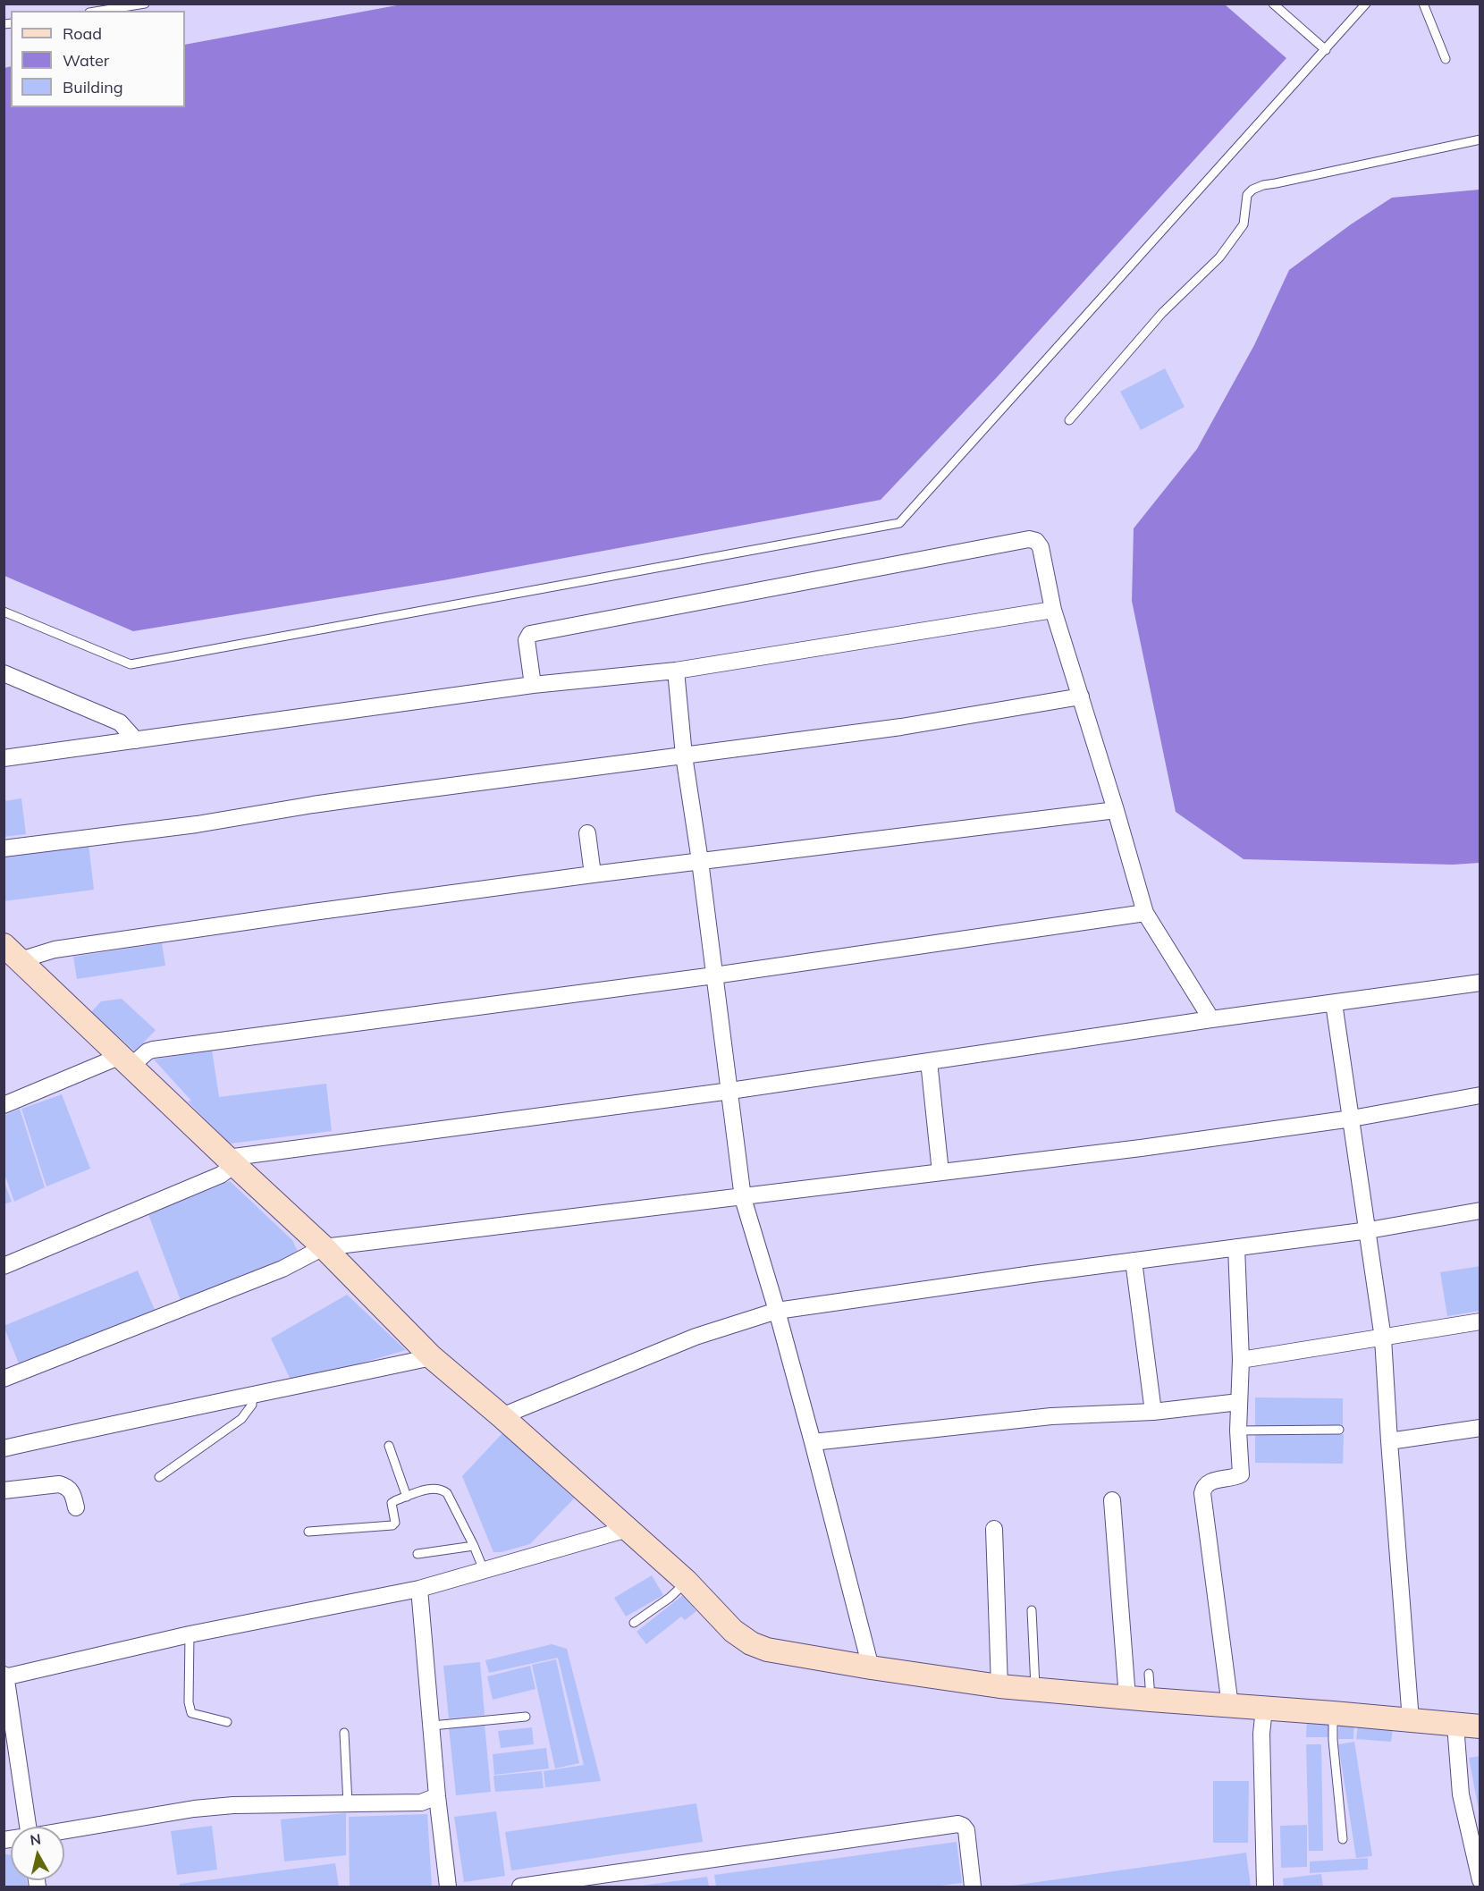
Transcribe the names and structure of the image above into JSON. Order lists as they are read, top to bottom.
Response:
{
  "legend": ["Road", "Water", "Building"],
  "north": "top"
}
